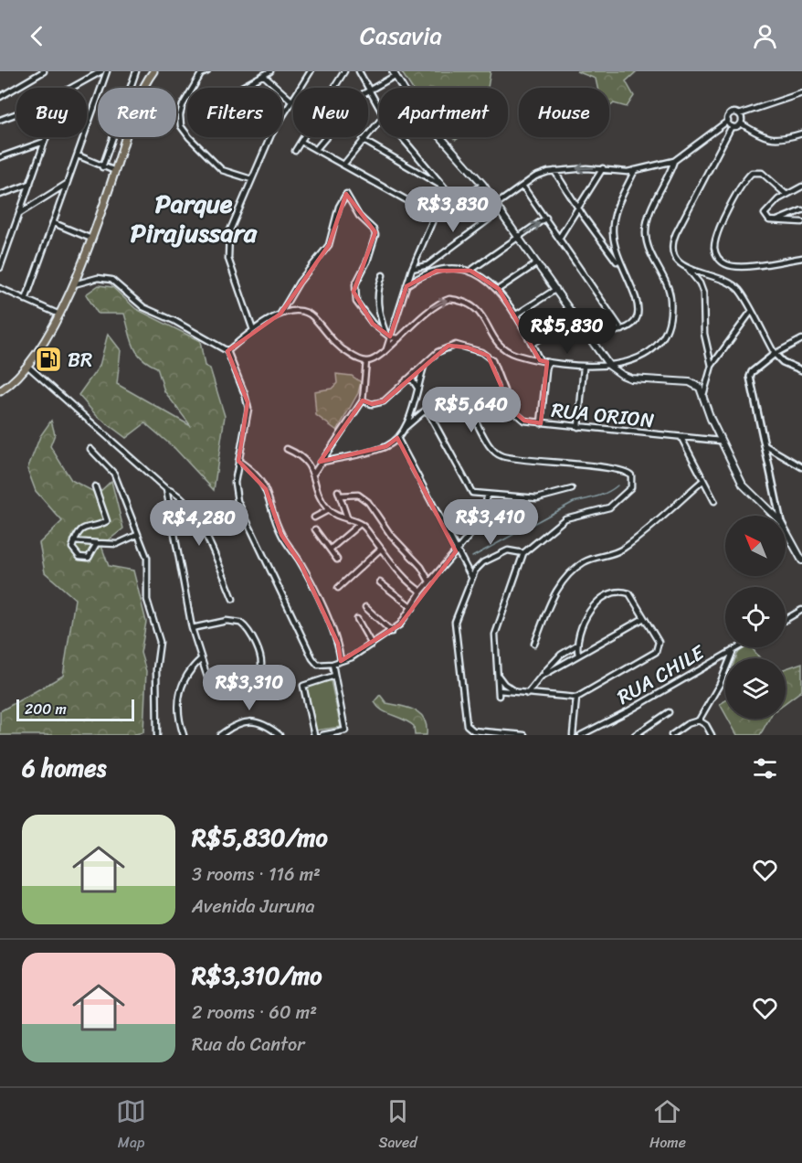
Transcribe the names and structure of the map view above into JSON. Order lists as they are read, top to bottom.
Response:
{
  "streets": {
    "street": ["RUA ORION", "RUA CHILE"]
  },
  "districts": ["Parque Pirajussara"],
  "places": {
    "fuel station": ["BR"]
  },
  "scale_bar": "200 m",
  "north": "top left",
  "page": {
    "header": "Casavia",
    "chip": [
      "Buy",
      "Rent",
      "Filters",
      "New",
      "Apartment",
      "House"
    ],
    "price": [
      "R$3,830",
      "R$5,830",
      "R$5,640",
      "R$3,410",
      "R$4,280",
      "R$3,310"
    ],
    "scale": "200 m",
    "heading": "6 homes",
    "list": [
      {
        "name": "R$5,830/mo",
        "note": "3 rooms · 116 m² · Avenida Juruna"
      },
      {
        "name": "R$3,310/mo",
        "note": "2 rooms · 60 m² · Rua do Cantor"
      }
    ],
    "tabs": ["Map", "Saved", "Home"]
  }
}
